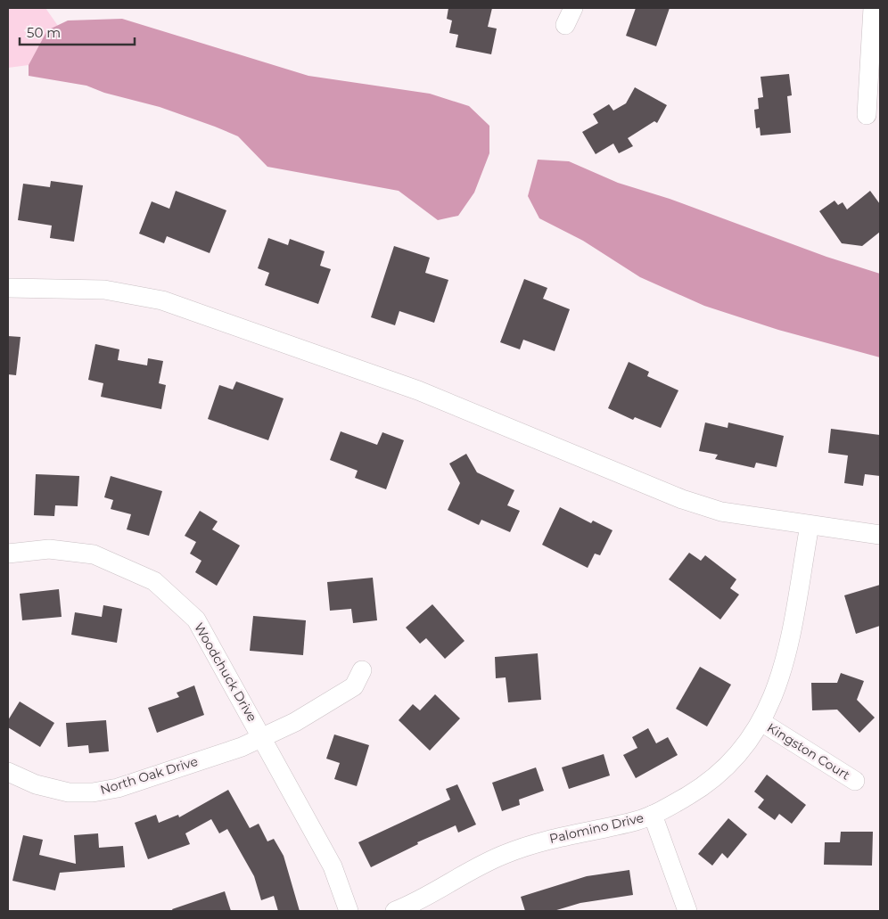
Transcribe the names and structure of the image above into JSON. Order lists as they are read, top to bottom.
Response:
{
  "streets": {
    "street": [
      "Woodchuck Drive",
      "Kingston Court",
      "North Oak Drive",
      "Palomino Drive"
    ]
  },
  "crossings": [
    ["Woodchuck Drive", "North Oak Drive"],
    ["Kingston Court", "Palomino Drive"]
  ],
  "scale_bar": "50 m"
}
